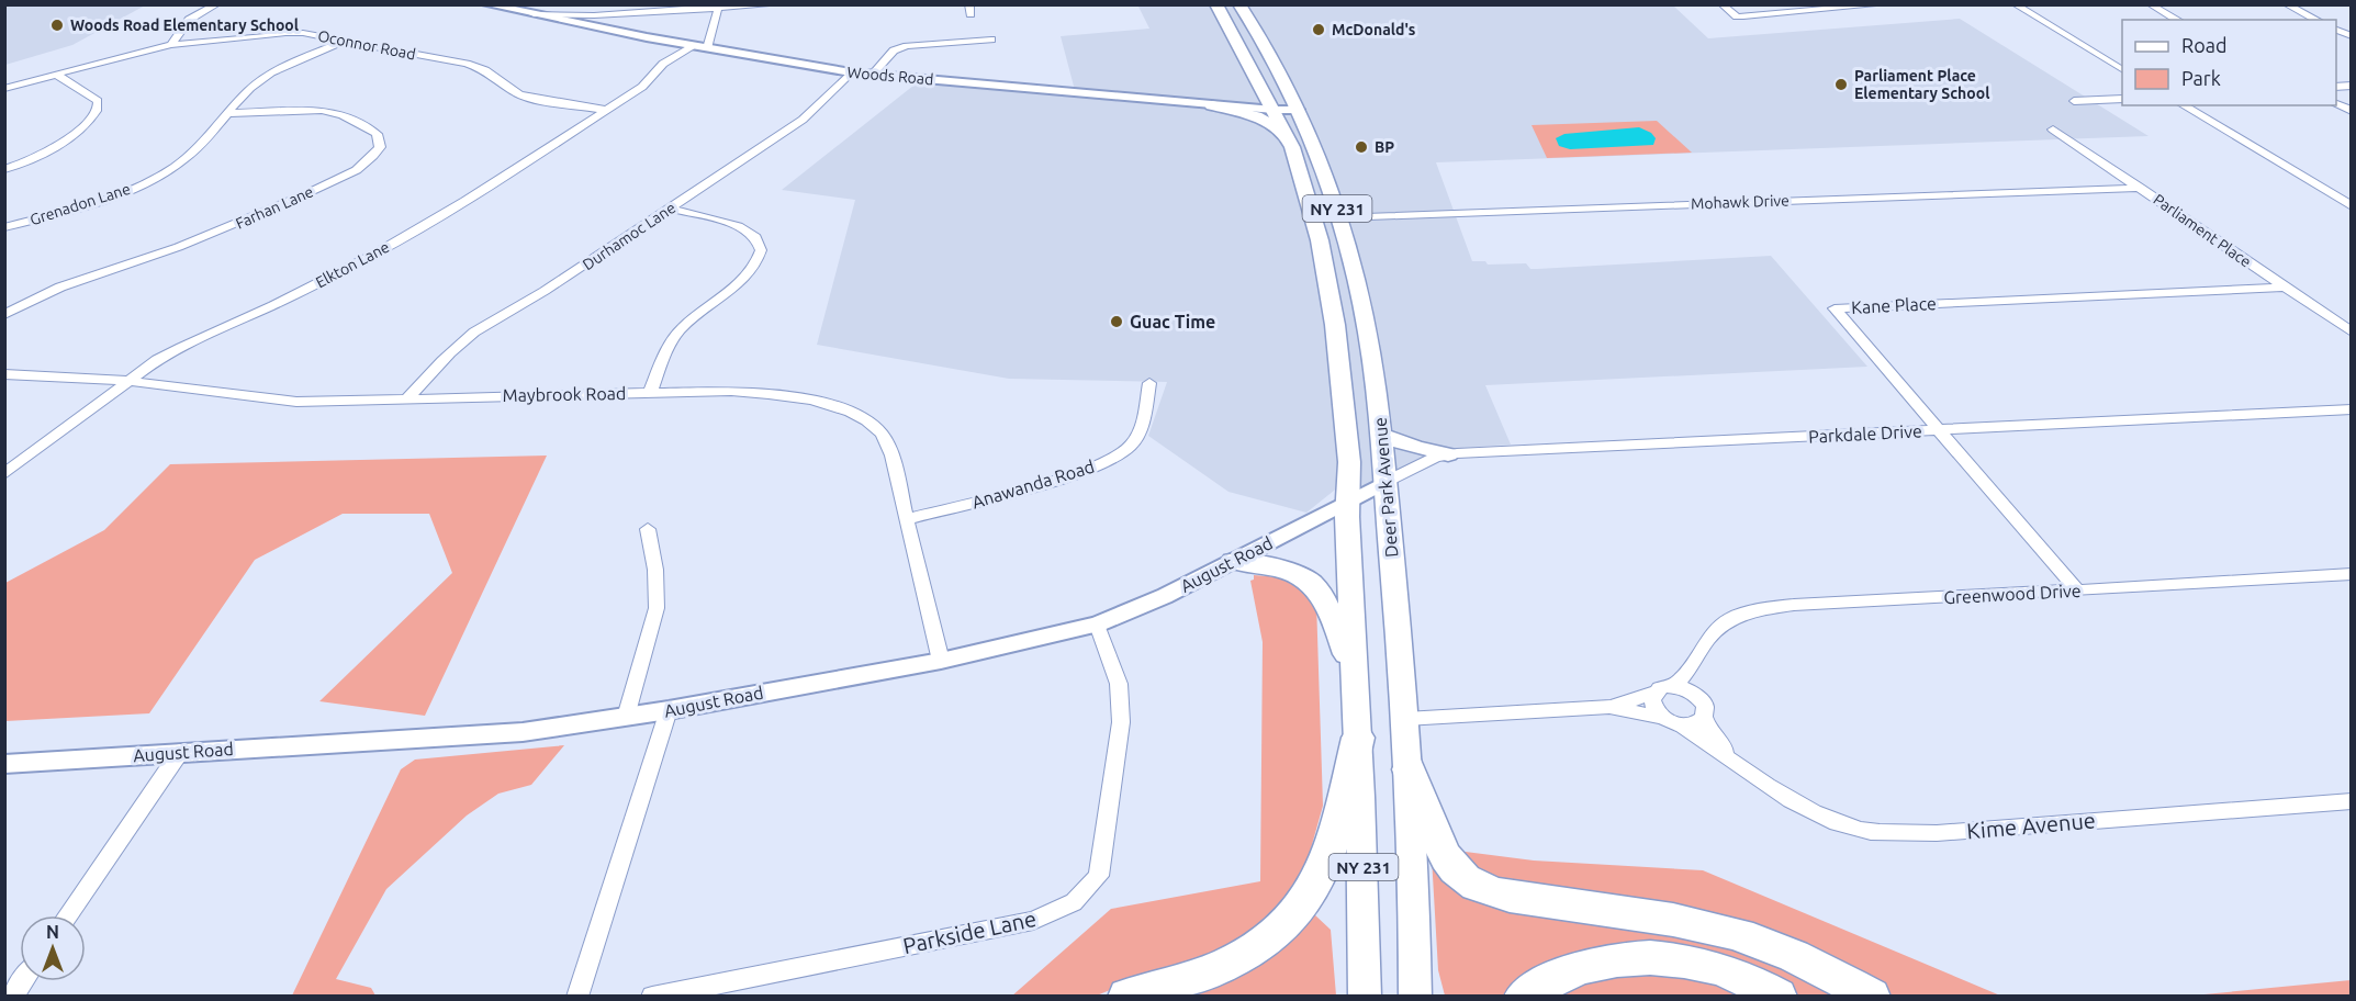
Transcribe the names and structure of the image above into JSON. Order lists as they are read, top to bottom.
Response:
{
  "streets": {
    "main road": ["NY 231", "Deer Park Avenue"],
    "street": [
      "Oconnor Road",
      "Woods Road",
      "Mohawk Drive",
      "Grenadon Lane",
      "Farhan Lane",
      "Parliament Place",
      "Durhamoc Lane",
      "Elkton Lane",
      "Kane Place",
      "Maybrook Road",
      "Parkdale Drive",
      "Anawanda Road",
      "August Road",
      "Greenwood Drive",
      "Kime Avenue",
      "Parkside Lane"
    ]
  },
  "crossings": [
    ["Oconnor Road", "Grenadon Lane"],
    ["Oconnor Road", "Elkton Lane"],
    ["Woods Road", "Durhamoc Lane"],
    ["Woods Road", "Elkton Lane"],
    ["Woods Road", "Deer Park Avenue"],
    ["Mohawk Drive", "Parliament Place"],
    ["Mohawk Drive", "Deer Park Avenue"],
    ["Grenadon Lane", "Farhan Lane"],
    ["Parliament Place", "Kane Place"],
    ["Durhamoc Lane", "Maybrook Road"],
    ["Elkton Lane", "Maybrook Road"],
    ["Kane Place", "Parkdale Drive"],
    ["Kane Place", "Greenwood Drive"],
    ["Maybrook Road", "Anawanda Road"],
    ["Maybrook Road", "August Road"],
    ["Parkdale Drive", "Deer Park Avenue"],
    ["Parkdale Drive", "August Road"],
    ["Deer Park Avenue", "August Road"],
    ["August Road", "Parkside Lane"],
    ["Greenwood Drive", "Kime Avenue"]
  ],
  "places": [
    "Woods Road Elementary School",
    "McDonald's",
    "Parliament Place Elementary School",
    "BP",
    "Guac Time"
  ],
  "legend": ["Road", "Park"],
  "north": "top"
}
